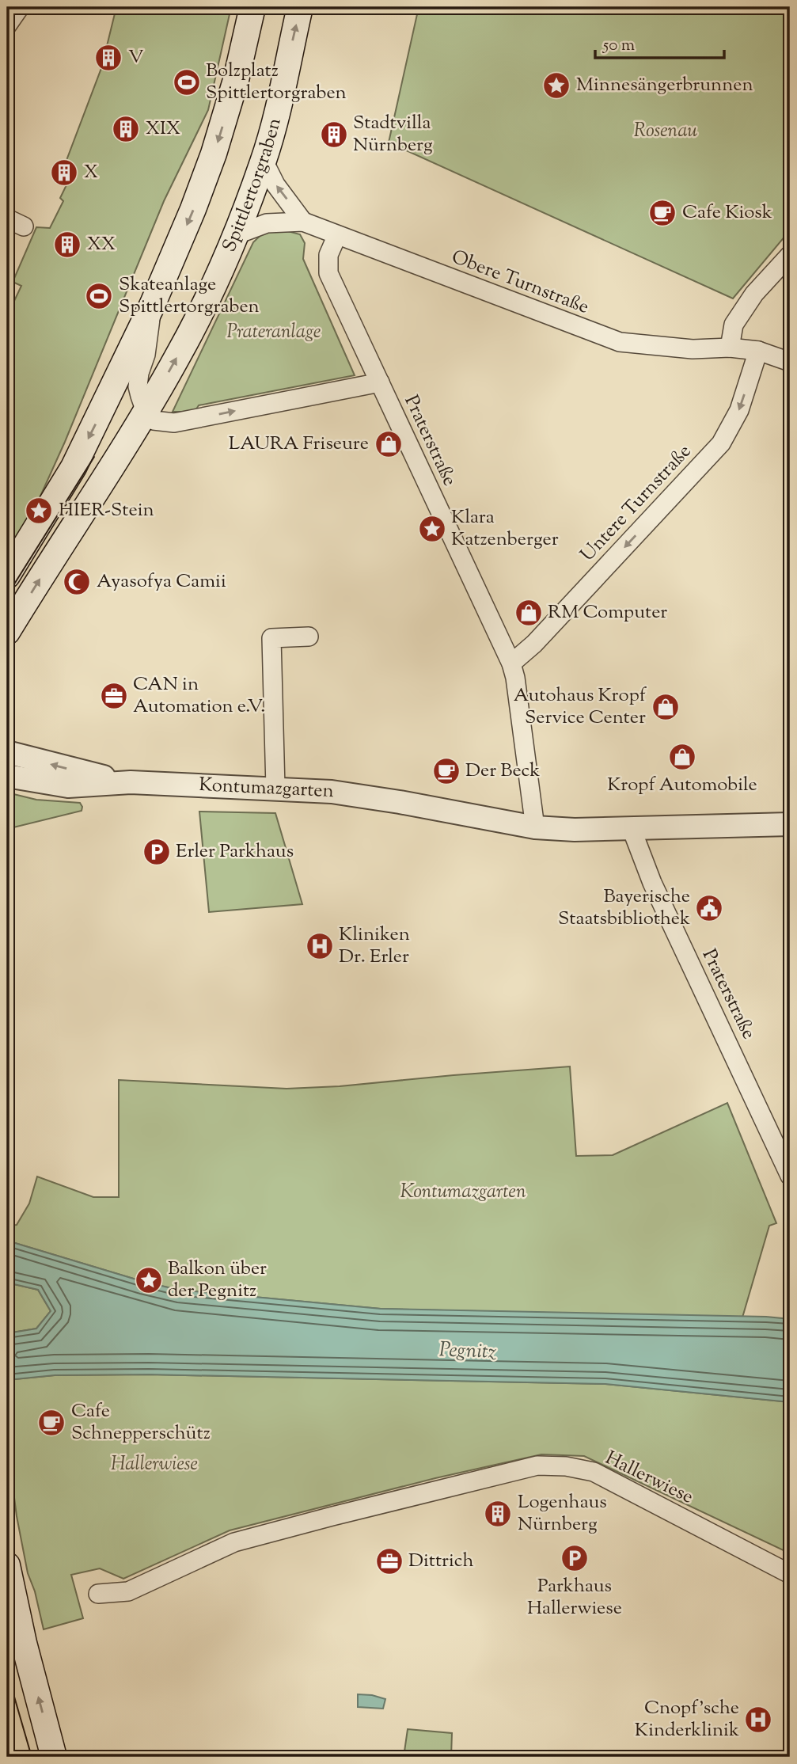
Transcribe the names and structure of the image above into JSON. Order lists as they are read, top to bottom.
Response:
{
  "streets": {
    "main road": ["Spittlertorgraben"],
    "street": [
      "Obere Turnstraße",
      "Praterstraße",
      "Untere Turnstraße",
      "Kontumazgarten",
      "Hallerwiese"
    ]
  },
  "crossings": [
    ["Spittlertorgraben", "Obere Turnstraße"],
    ["Obere Turnstraße", "Praterstraße"],
    ["Obere Turnstraße", "Untere Turnstraße"],
    ["Praterstraße", "Untere Turnstraße"],
    ["Praterstraße", "Kontumazgarten"]
  ],
  "one_way": ["Untere Turnstraße"],
  "water": ["Pegnitz"],
  "parks": [
    "Rosenau",
    "Prateranlage",
    "Kontumazgarten",
    "Hallerwiese"
  ],
  "places": {
    "building": [
      "V",
      "XIX",
      "Stadtvilla Nürnberg",
      "X",
      "XX",
      "Logenhaus Nürnberg"
    ],
    "sports": ["Bolzplatz Spittlertorgraben", "Skateanlage Spittlertorgraben"],
    "place": [
      "Minnesängerbrunnen",
      "HIER-Stein",
      "Klara Katzenberger",
      "Balkon über der Pegnitz"
    ],
    "cafe": ["Cafe Kiosk", "Der Beck", "Cafe Schnepperschütz"],
    "shop": [
      "LAURA Friseure",
      "RM Computer",
      "Autohaus Kropf Service Center",
      "Kropf Automobile"
    ],
    "mosque": ["Ayasofya Camii"],
    "office": ["CAN in Automation e.V.", "Dittrich"],
    "parking": ["Erler Parkhaus", "Parkhaus Hallerwiese"],
    "public building": ["Bayerische Staatsbibliothek"],
    "hospital": ["Kliniken Dr. Erler", "Cnopf'sche Kinderklinik"]
  },
  "scale_bar": "50 m"
}
